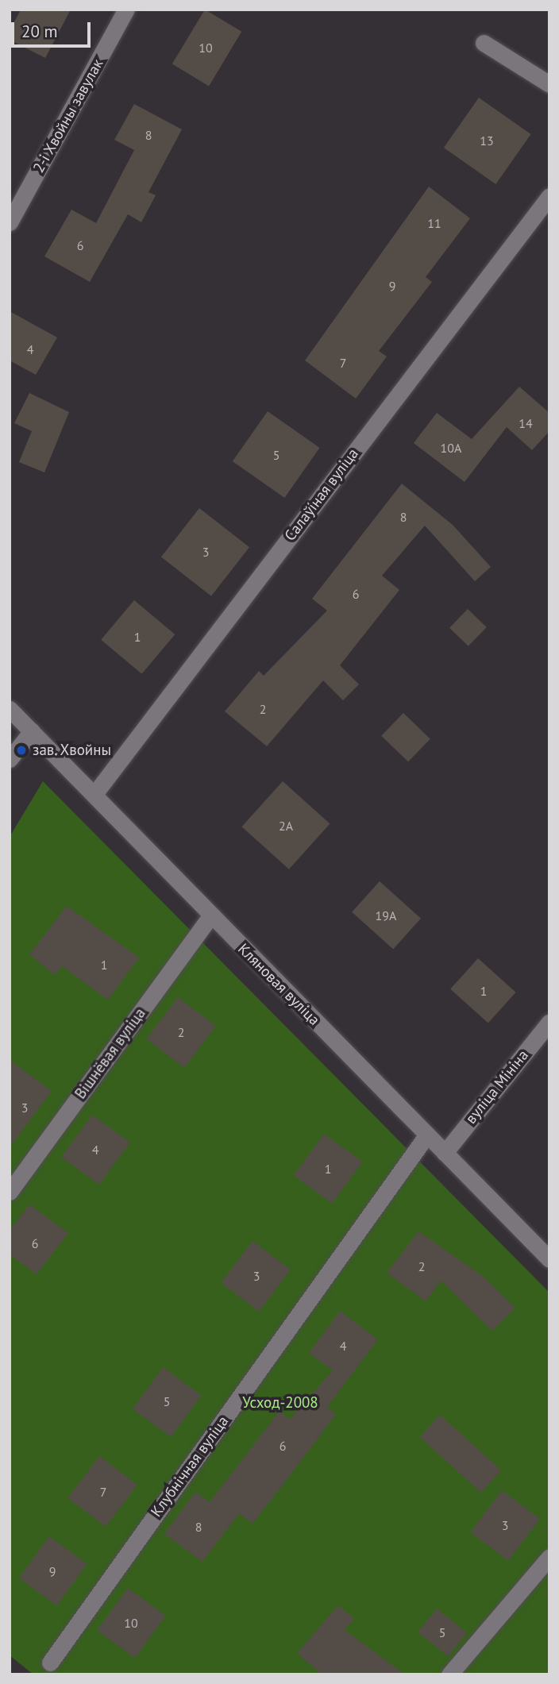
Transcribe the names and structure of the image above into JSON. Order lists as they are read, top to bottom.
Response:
{
  "streets": {
    "street": [
      "2-і Хвойны завулак",
      "Салаўіная вуліца",
      "Кляновая вуліца",
      "Вішнёвая вуліца",
      "вуліца Мініна",
      "Клубнічная вуліца"
    ]
  },
  "crossings": [
    ["Салаўіная вуліца", "Кляновая вуліца"],
    ["Кляновая вуліца", "Вішнёвая вуліца"],
    ["Кляновая вуліца", "вуліца Мініна"],
    ["Кляновая вуліца", "Клубнічная вуліца"]
  ],
  "parks": ["Усход-2008"],
  "places": ["зав. Хвойны"],
  "house_numbers": [
    "10",
    "8",
    "13",
    "11",
    "6",
    "9",
    "4",
    "7",
    "14",
    "10А",
    "5",
    "8",
    "3",
    "6",
    "1",
    "2",
    "2А",
    "19А",
    "1",
    "1",
    "2",
    "3",
    "4",
    "1",
    "6",
    "2",
    "3",
    "4",
    "5",
    "6",
    "7",
    "3",
    "8",
    "9",
    "10",
    "5"
  ],
  "scale_bar": "20 m"
}
